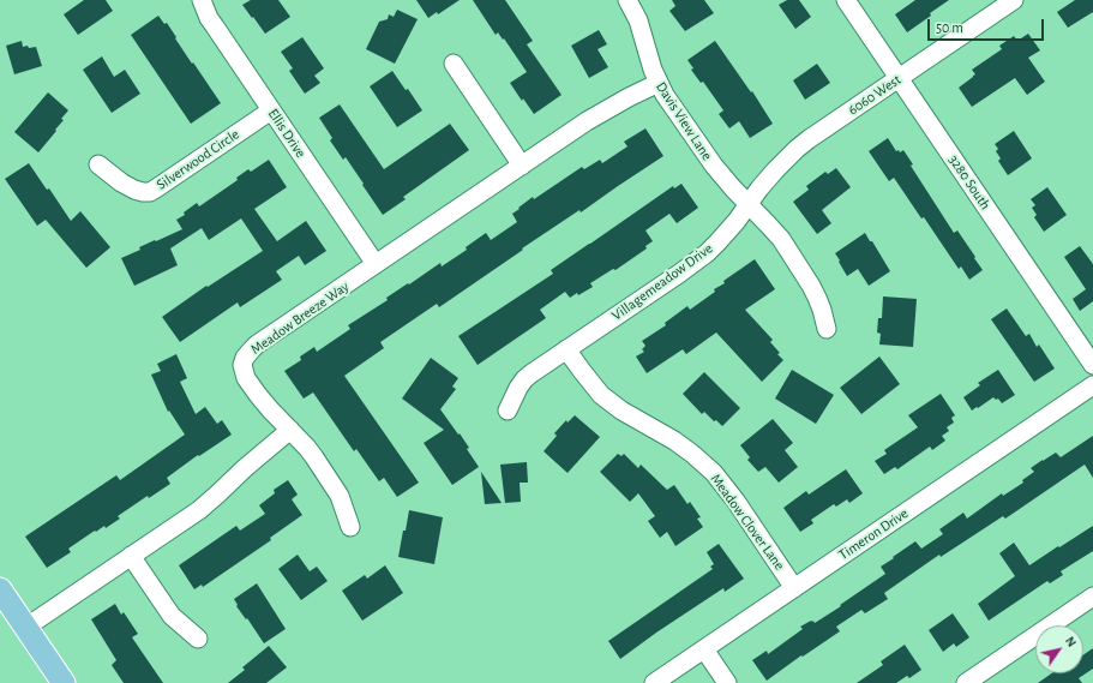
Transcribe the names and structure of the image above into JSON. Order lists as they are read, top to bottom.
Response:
{
  "streets": {
    "street": [
      "6060 West",
      "Davis View Lane",
      "Ellis Drive",
      "Silverwood Circle",
      "3280 South",
      "Villagemeadow Drive",
      "Meadow Breeze Way",
      "Meadow Clover Lane",
      "Timeron Drive"
    ]
  },
  "crossings": [
    ["6060 West", "Davis View Lane"],
    ["6060 West", "3280 South"],
    ["6060 West", "Villagemeadow Drive"],
    ["Davis View Lane", "Villagemeadow Drive"],
    ["Davis View Lane", "Meadow Breeze Way"],
    ["Ellis Drive", "Silverwood Circle"],
    ["Ellis Drive", "Meadow Breeze Way"],
    ["Villagemeadow Drive", "Meadow Clover Lane"],
    ["Meadow Clover Lane", "Timeron Drive"]
  ],
  "scale_bar": "50 m",
  "north": "top right"
}
